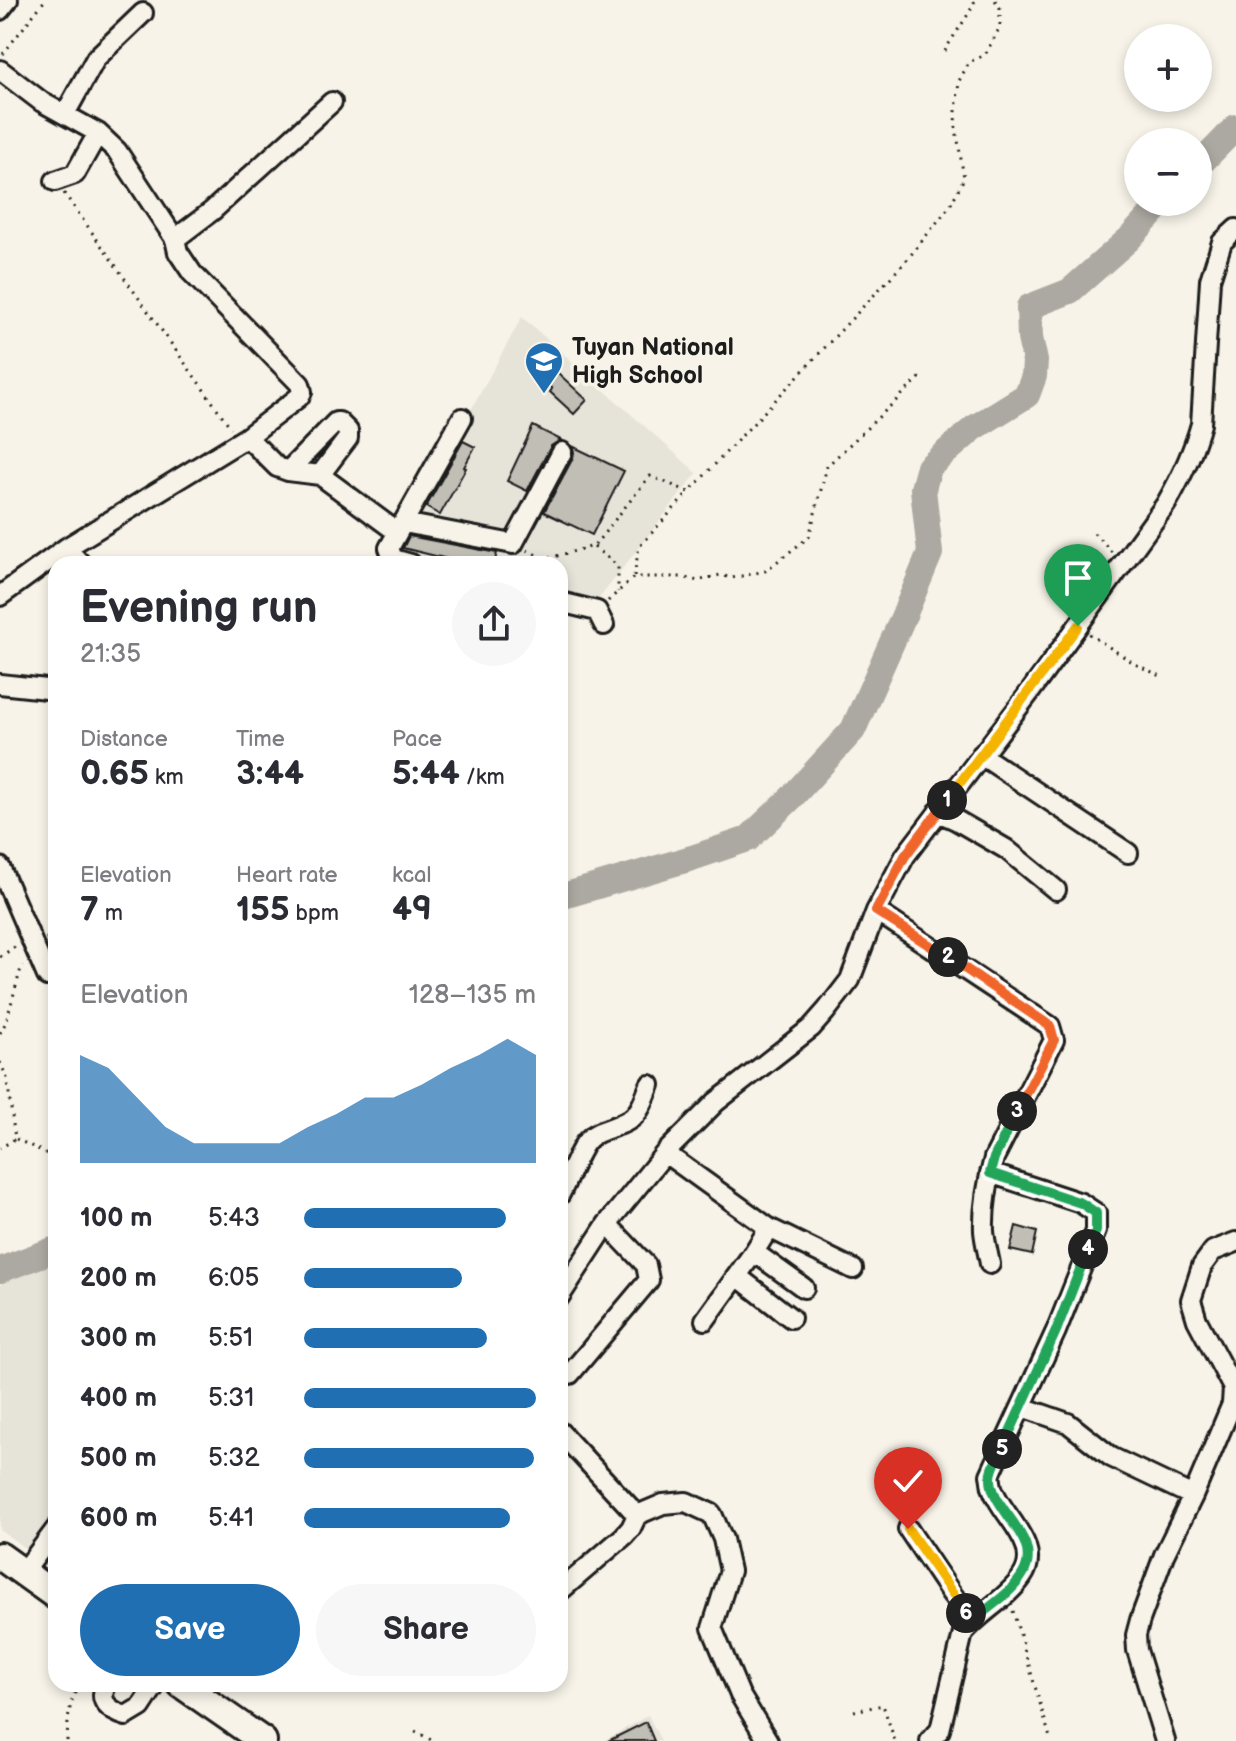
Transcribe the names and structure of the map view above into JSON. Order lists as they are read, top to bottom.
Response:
{
  "places": {
    "school or university": ["Tuyan National High School"]
  },
  "page": {
    "map_buttons": ["+", "−"],
    "heading": ["Evening run", "21:35"],
    "stats": [
      ["Distance", "0.65 km"],
      ["Time", "3:44"],
      ["Pace", "5:44 /km"],
      ["Elevation", "7 m"],
      ["Heart rate", "155 bpm"],
      ["kcal", "49"]
    ],
    "pins": [
      "1",
      "2",
      "3",
      "4",
      "5",
      "6"
    ],
    "chart": ["Elevation", "128–135 m"],
    "list": [
      {
        "name": "100 m",
        "note": "5:43"
      },
      {
        "name": "200 m",
        "note": "6:05"
      },
      {
        "name": "300 m",
        "note": "5:51"
      },
      {
        "name": "400 m",
        "note": "5:31"
      },
      {
        "name": "500 m",
        "note": "5:32"
      },
      {
        "name": "600 m",
        "note": "5:41"
      }
    ],
    "buttons": ["Save", "Share"]
  }
}
